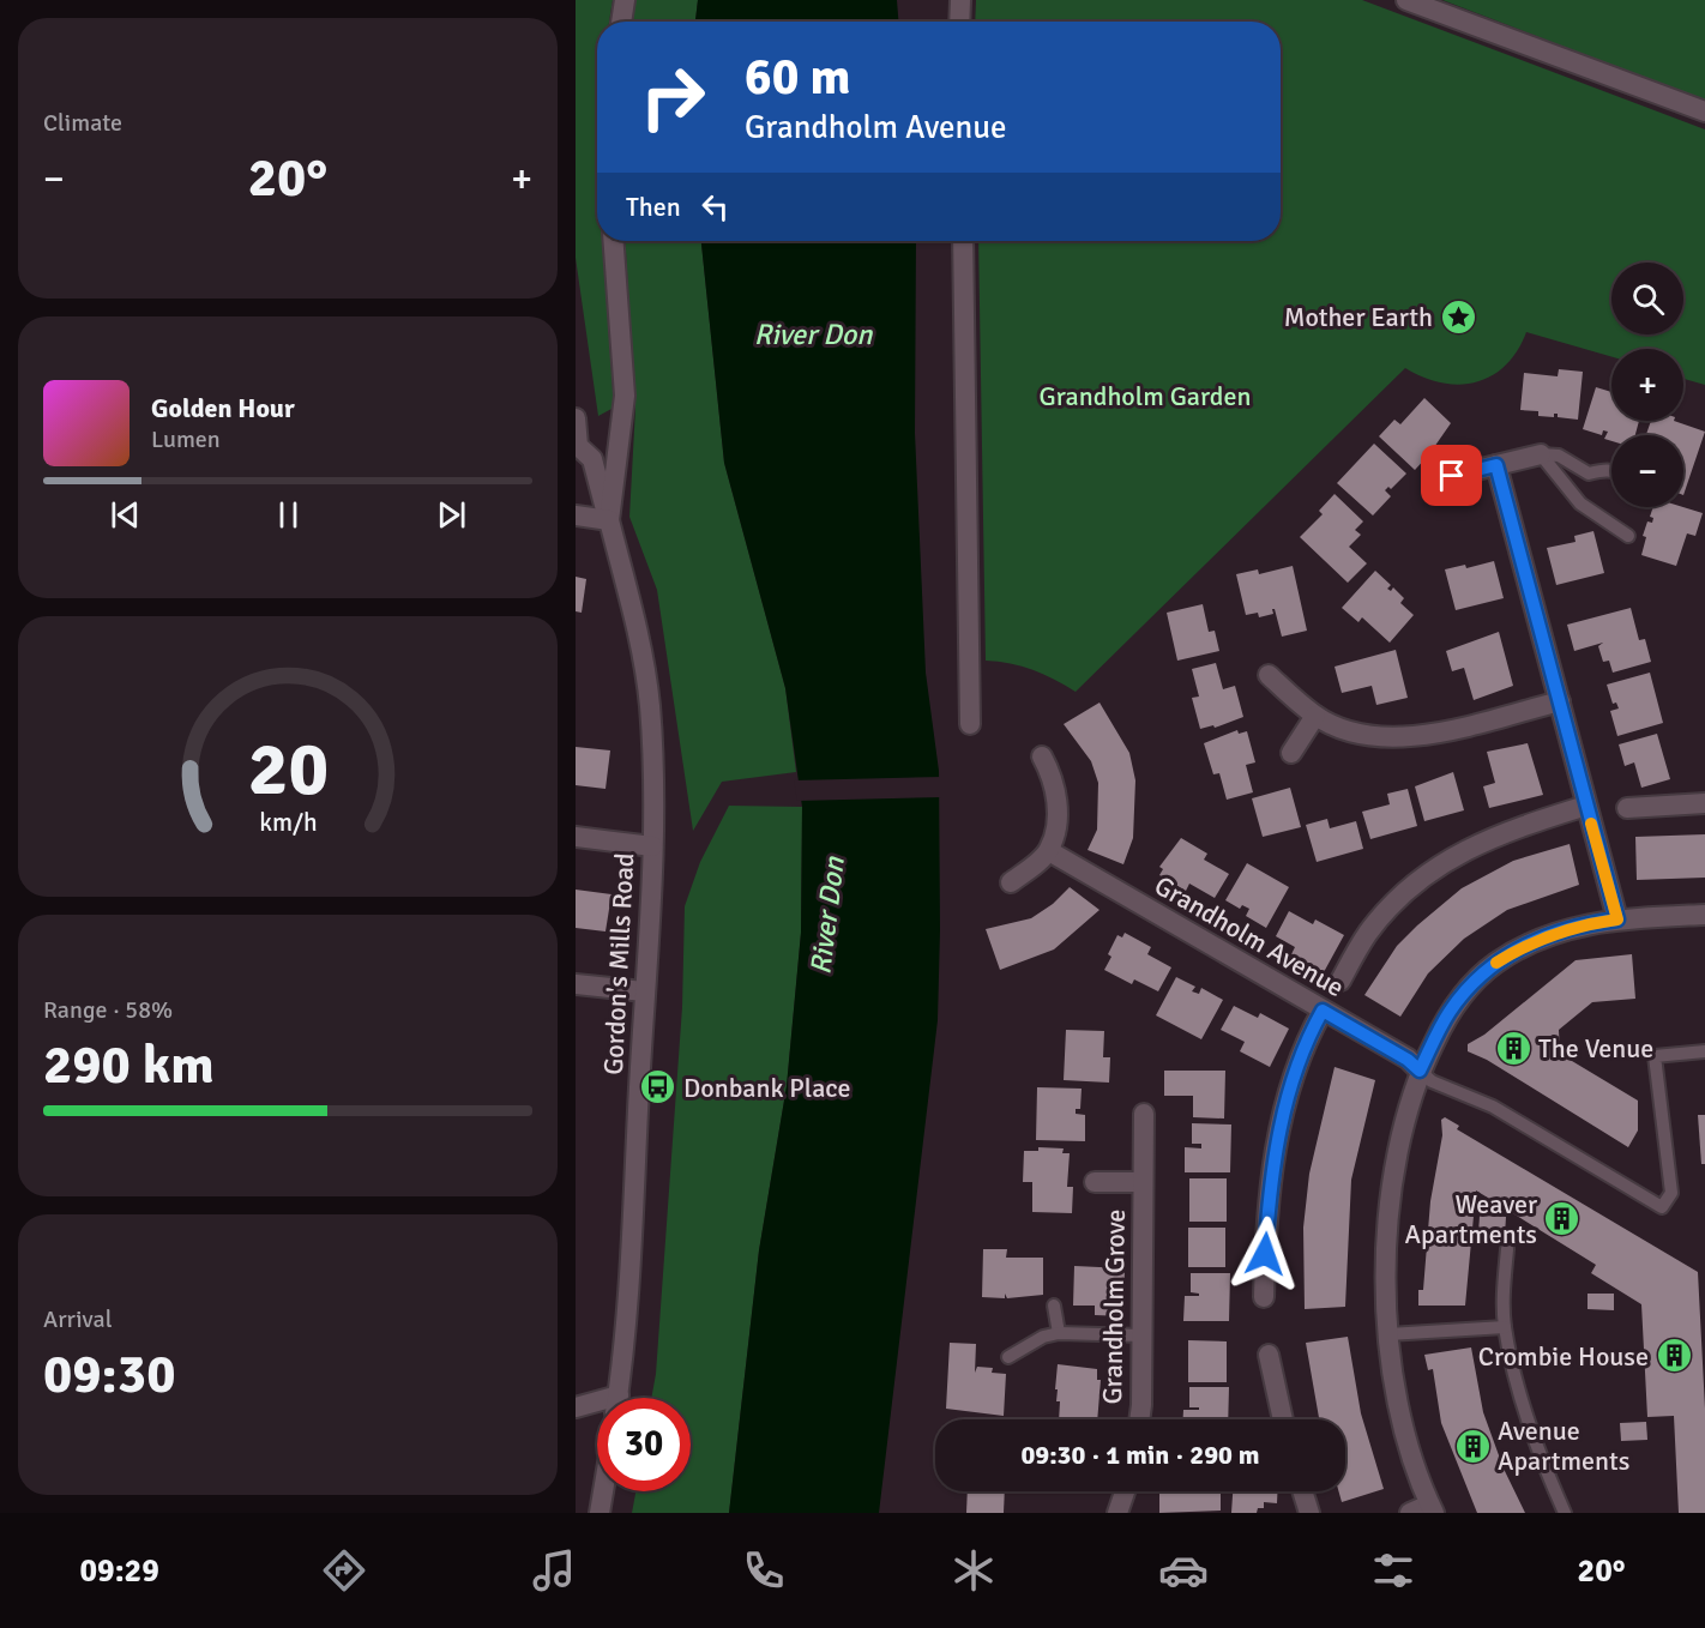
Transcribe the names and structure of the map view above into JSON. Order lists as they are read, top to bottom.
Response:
{
  "streets": {
    "street": ["Grandholm Avenue", "Gordon's Mills Road", "Grandholm Grove"]
  },
  "water": ["River Don"],
  "parks": ["Grandholm Garden"],
  "places": {
    "place": ["Mother Earth"],
    "building": [
      "The Venue",
      "Weaver Apartments",
      "Crombie House",
      "Avenue Apartments"
    ],
    "bus stop": ["Donbank Place"]
  },
  "page": {
    "tile": [
      "Climate",
      ["Range · 58%", "290 km"],
      ["Arrival", "09:30"]
    ],
    "turn": ["60 m", "Grandholm Avenue"],
    "heat": ["−", "20°", "+"],
    "then": "Then",
    "map_buttons": ["+", "−"],
    "song": ["Golden Hour", "Lumen"],
    "limit": "30",
    "trip": "09:30 · 1 min · 290 m",
    "tabs": ["09:29", "20°"],
    "gauge": ["20", "km/h"]
  }
}
